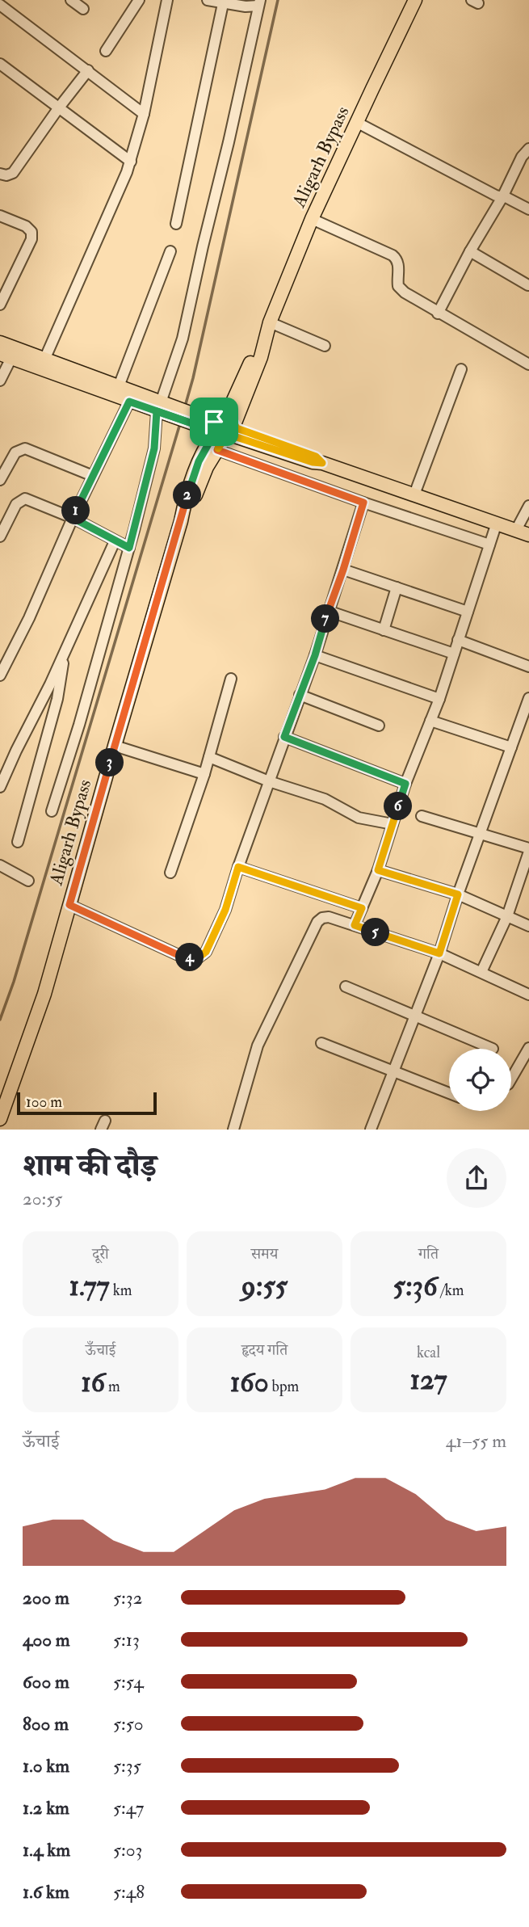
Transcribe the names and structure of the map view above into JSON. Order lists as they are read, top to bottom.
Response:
{
  "streets": {
    "main road": ["Aligarh Bypass"]
  },
  "scale_bar": "100 m",
  "page": {
    "pins": [
      "2",
      "1",
      "7",
      "3",
      "6",
      "5",
      "4"
    ],
    "scale": "100 m",
    "heading": ["शाम की दौड़", "20:55"],
    "stats": [
      ["दूरी", "1.77 km"],
      ["समय", "9:55"],
      ["गति", "5:36 /km"],
      ["ऊँचाई", "16 m"],
      ["हृदय गति", "160 bpm"],
      ["kcal", "127"]
    ],
    "chart": ["ऊँचाई", "41–55 m"],
    "list": [
      {
        "name": "200 m",
        "note": "5:32"
      },
      {
        "name": "400 m",
        "note": "5:13"
      },
      {
        "name": "600 m",
        "note": "5:54"
      },
      {
        "name": "800 m",
        "note": "5:50"
      },
      {
        "name": "1.0 km",
        "note": "5:35"
      },
      {
        "name": "1.2 km",
        "note": "5:47"
      },
      {
        "name": "1.4 km",
        "note": "5:03"
      },
      {
        "name": "1.6 km",
        "note": "5:48"
      }
    ]
  }
}
